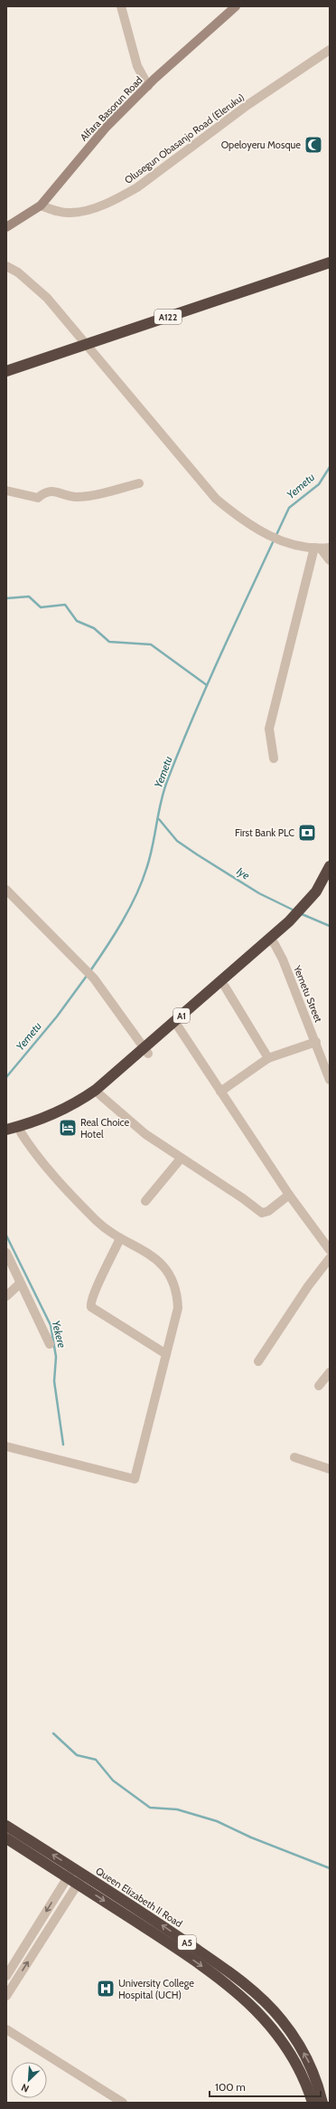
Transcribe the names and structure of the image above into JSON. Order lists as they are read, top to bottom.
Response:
{
  "streets": {
    "highway": ["A122", "A1", "A5"],
    "street": ["Alfara Basorun Road", "Olusegun Obasanjo Road (Eleruku)", "Yemetu Street"]
  },
  "crossings": [
    ["Alfara Basorun Road", "Olusegun Obasanjo Road (Eleruku)"],
    ["Yemetu Street", "A1"]
  ],
  "water": ["Yemetu", "Iye", "Yekere"],
  "places": {
    "mosque": ["Opeloyeru Mosque"],
    "bank": ["First Bank PLC"],
    "hotel": ["Real Choice Hotel"],
    "hospital": ["University College Hospital (UCH)"]
  },
  "scale_bar": "100 m",
  "north": "bottom left"
}
